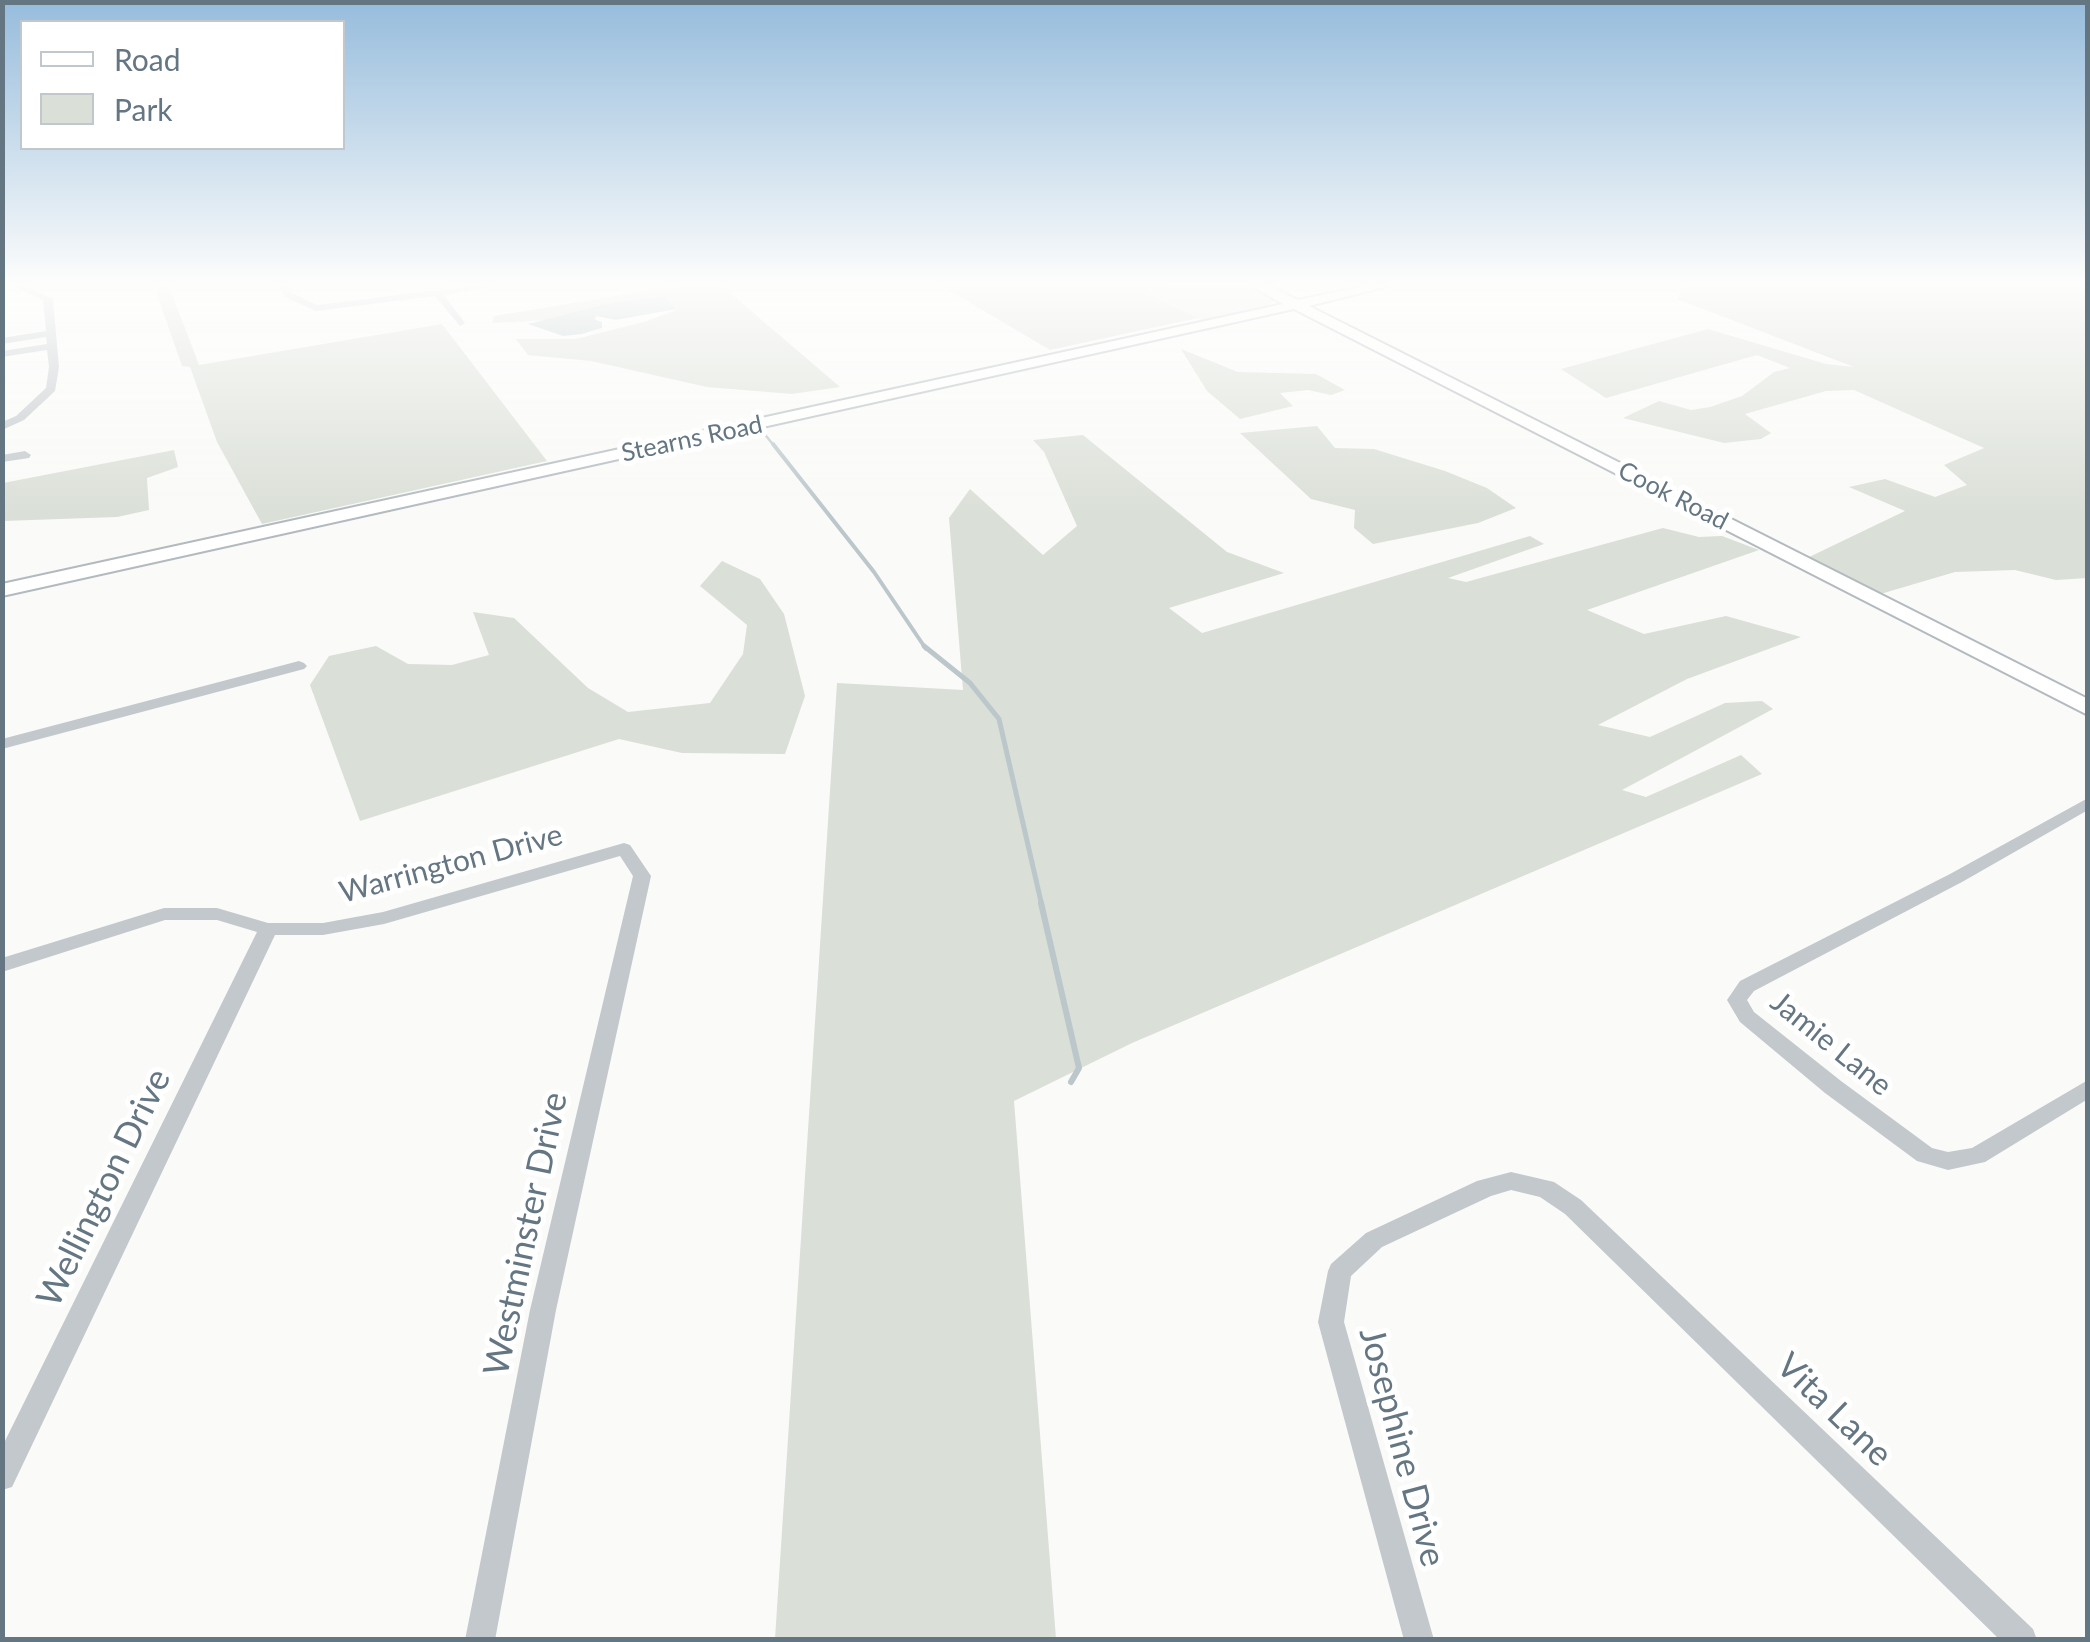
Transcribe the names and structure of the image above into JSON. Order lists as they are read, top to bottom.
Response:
{
  "streets": {
    "main road": ["Stearns Road", "Cook Road"],
    "street": [
      "Warrington Drive",
      "Jamie Lane",
      "Wellington Drive",
      "Westminster Drive",
      "Vita Lane",
      "Josephine Drive"
    ]
  },
  "crossings": [
    ["Warrington Drive", "Wellington Drive"],
    ["Warrington Drive", "Westminster Drive"],
    ["Vita Lane", "Josephine Drive"]
  ],
  "legend": ["Road", "Park"]
}
